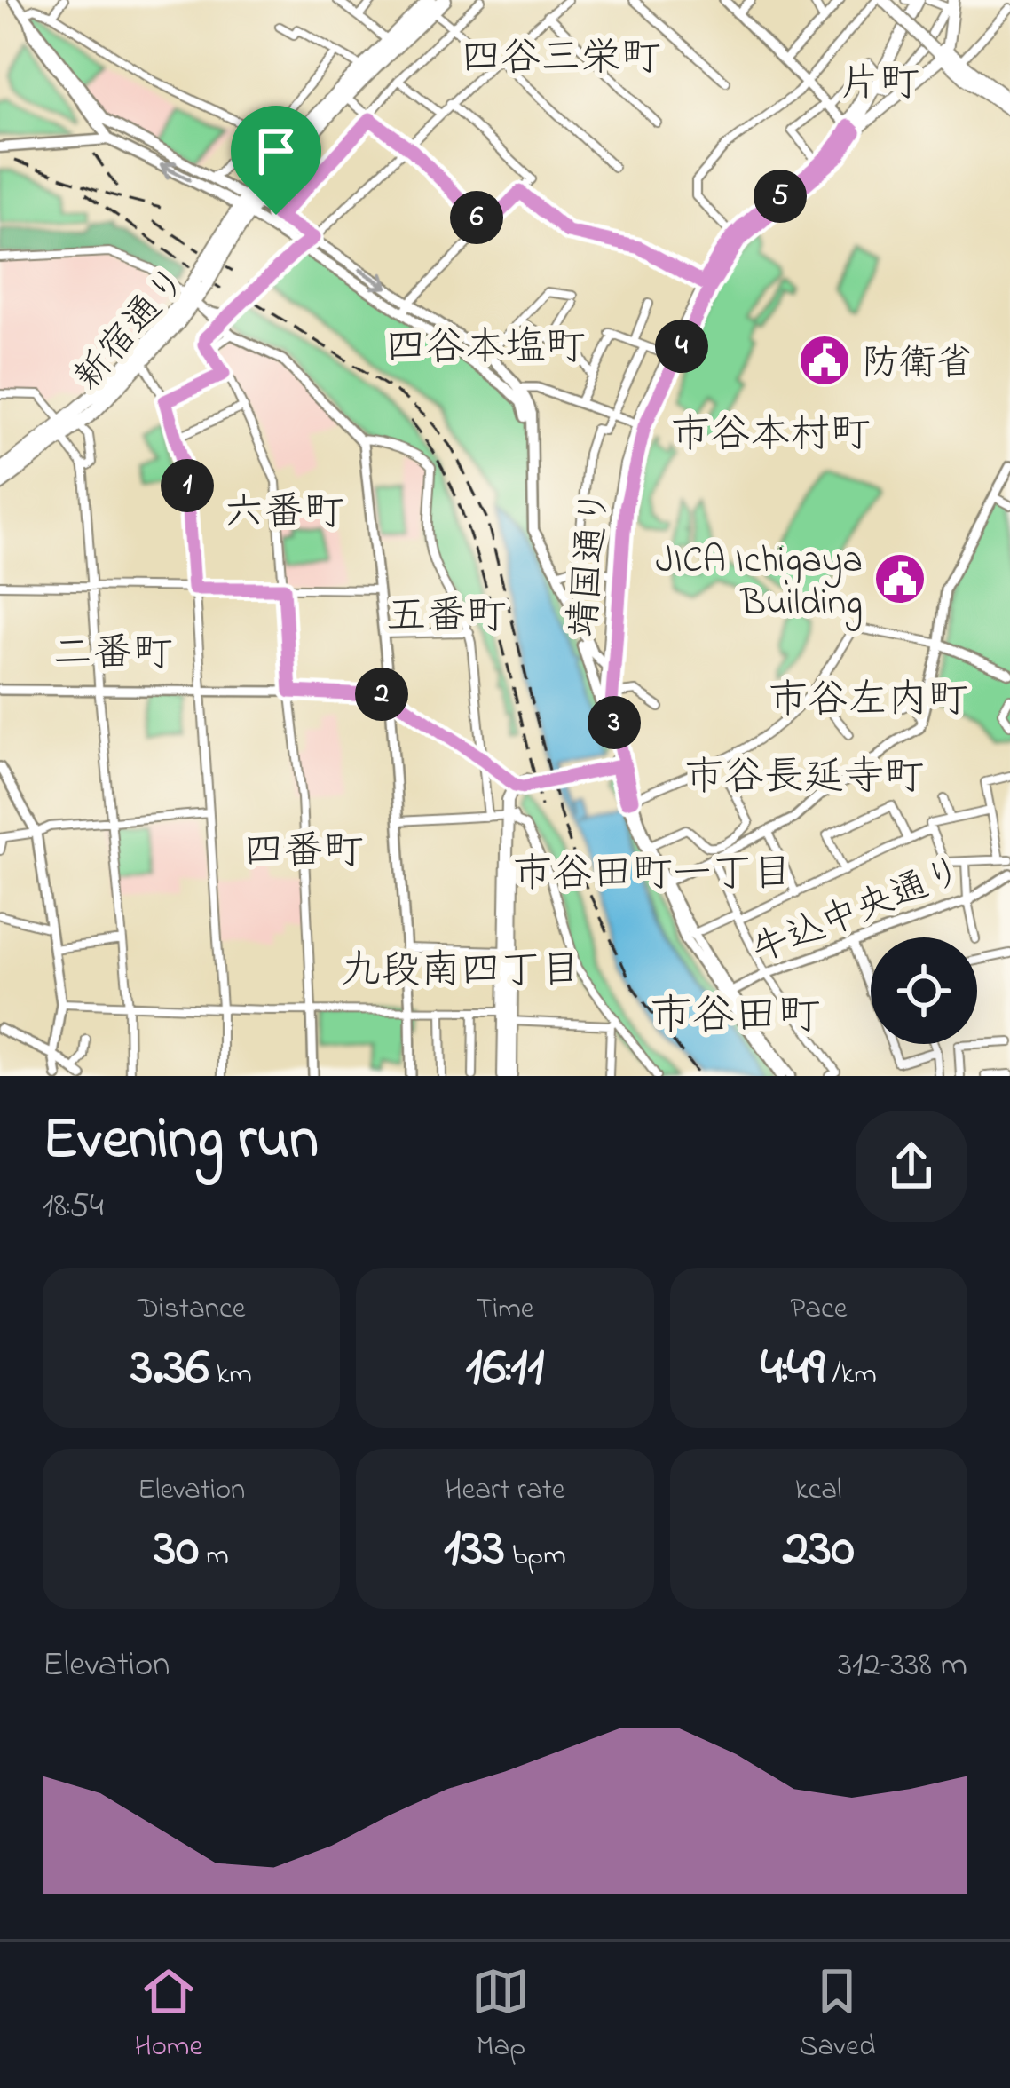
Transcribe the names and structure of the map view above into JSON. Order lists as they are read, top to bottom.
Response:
{
  "streets": {
    "highway": ["新宿通り"],
    "main road": ["靖国通り"],
    "street": ["牛込中央通り"]
  },
  "districts": [
    "四谷三栄町",
    "片町",
    "四谷本塩町",
    "市谷本村町",
    "六番町",
    "五番町",
    "二番町",
    "市谷左内町",
    "市谷長延寺町",
    "四番町",
    "市谷田町一丁目",
    "九段南四丁目",
    "市谷田町"
  ],
  "places": {
    "public building": ["防衛省", "JICA Ichigaya Building"]
  },
  "page": {
    "pins": [
      "5",
      "6",
      "4",
      "1",
      "2",
      "3"
    ],
    "heading": ["Evening run", "18:54"],
    "stats": [
      ["Distance", "3.36 km"],
      ["Time", "16:11"],
      ["Pace", "4:49 /km"],
      ["Elevation", "30 m"],
      ["Heart rate", "133 bpm"],
      ["kcal", "230"]
    ],
    "chart": ["Elevation", "312–338 m"],
    "tabs": ["Home", "Map", "Saved"]
  }
}
